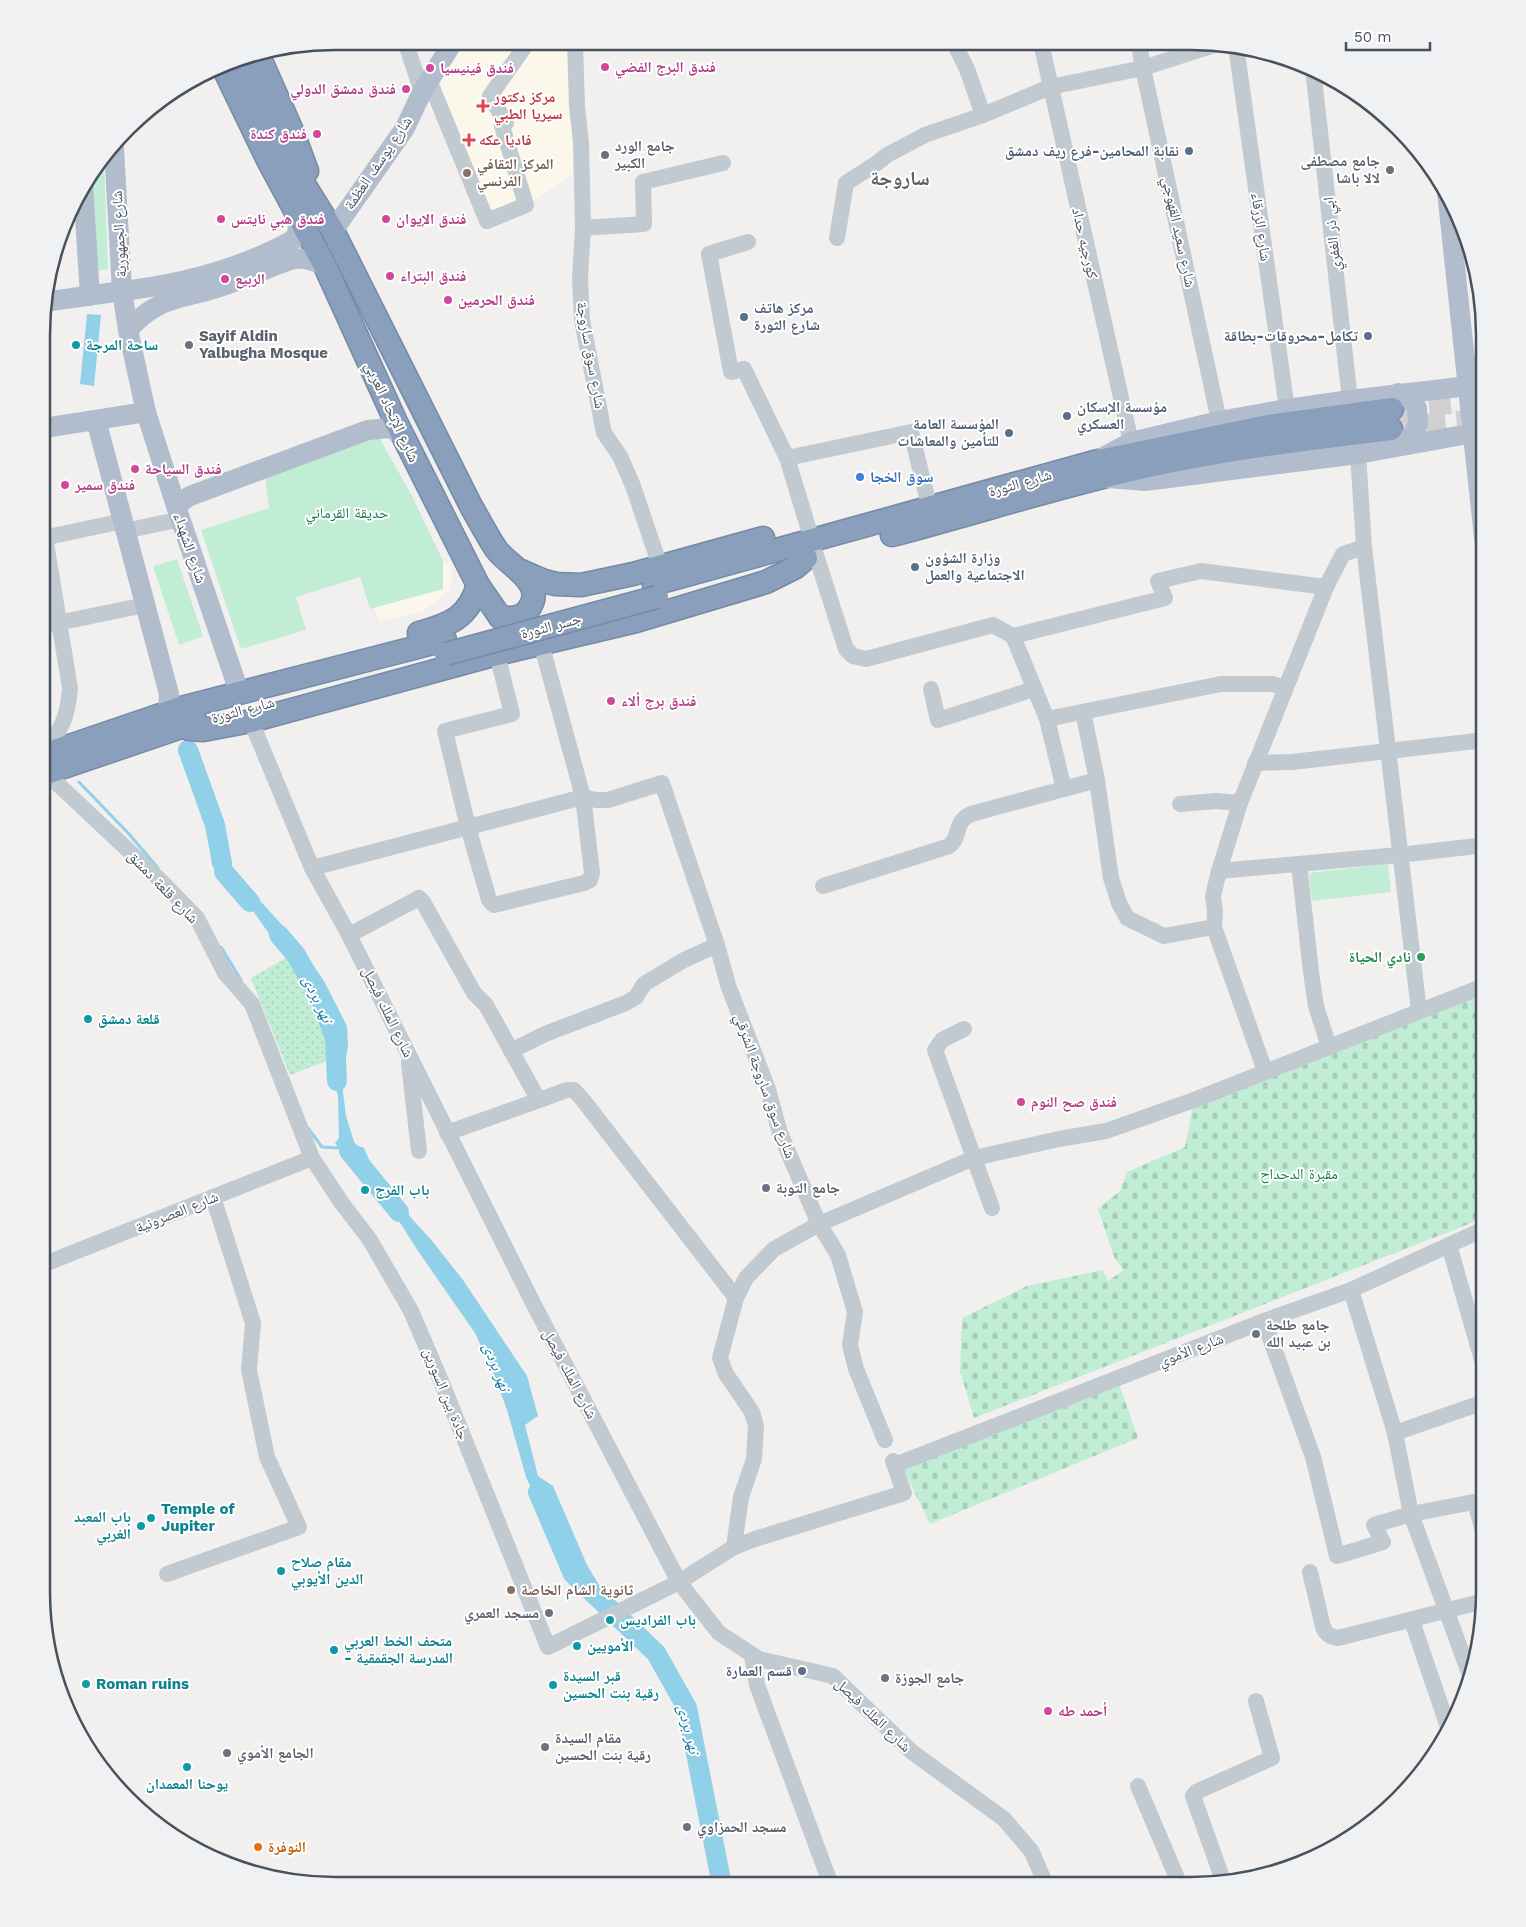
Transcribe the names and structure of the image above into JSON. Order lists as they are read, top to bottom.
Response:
{
  "streets": {
    "highway": ["شارع الإتحاد العربي", "شارع الثورة", "جسر الثورة"],
    "main road": ["شارع يوسف العظمة", "شارع الجمهورية", "شارع الشهداء"],
    "street": [
      "شارع الزرقاء",
      "شارع سعيد القهوجي",
      "ابي ذر الغفري",
      "كورجيه حداد",
      "شارع سوق ساروجة",
      "شارع قلعة دمشق",
      "شارع الملك فيصل",
      "شارع سوق ساروجة الشرقي",
      "شارع العصرونية",
      "شارع الأموي",
      "جادة بين السورين"
    ]
  },
  "crossings": [
    ["شارع يوسف العظمة", "شارع الإتحاد العربي"],
    ["شارع سوق ساروجة", "شارع الثورة"],
    ["شارع سوق ساروجة", "جسر الثورة"],
    ["شارع الثورة", "جسر الثورة"],
    ["شارع قلعة دمشق", "شارع العصرونية"],
    ["شارع قلعة دمشق", "جادة بين السورين"],
    ["شارع الملك فيصل", "جادة بين السورين"],
    ["شارع العصرونية", "جادة بين السورين"]
  ],
  "districts": ["ساروجة"],
  "water": ["نهر بردى"],
  "parks": ["حديقة القرماني", "مقبرة الدحداح"],
  "places": {
    "other": [
      "فندق البرج الفضي",
      "فندق فينيسيا",
      "فندق دمشق الدولي",
      "فندق كندة",
      "نقابة المحامين-فرع ريف دمشق",
      "جامع الورد الكبير",
      "جامع مصطفى لالا باشا",
      "المركز الثقافي الفرنسي",
      "فندق هبي نايتس",
      "فندق الإيوان",
      "فندق البتراء",
      "الربيع",
      "فندق الحرمين",
      "مركز هاتف شارع الثورة",
      "تكامل-محروقات-بطاقة",
      "ساحة المرجة",
      "Sayif Aldin Yalbugha Mosque",
      "مؤسسة الإسكان العسكري",
      "المؤسسة العامة للتأمين والمعاشات",
      "فندق السياحة",
      "سوق الخجا",
      "فندق سمير",
      "وزارة الشؤون الاجتماعية والعمل",
      "فندق برج ألاء",
      "نادي الحياة",
      "قلعة دمشق",
      "فندق صح النوم",
      "جامع التوبة",
      "باب الفرج",
      "جامع طلحة بن عبيد الله",
      "Temple of Jupiter",
      "باب المعبد الغربي",
      "مقام صلاح الدين الأيوبي",
      "ثانوية الشام الخاصة",
      "مسجد العمري",
      "باب الفراديس",
      "الأمويين",
      "متحف الخط العربي - المدرسة الجقمقية",
      "قسم العمارة",
      "جامع الجوزة",
      "Roman ruins",
      "قبر السيدة رقية بنت الحسين",
      "أحمد طه",
      "مقام السيدة رقية بنت الحسين",
      "الجامع الأموي",
      "يوحنا المعمدان",
      "مسجد الحمزاوي",
      "النوفرة"
    ],
    "health": ["مركز دكتور سيريا الطبي", "فاديا عكه"]
  },
  "scale_bar": "50 m"
}
